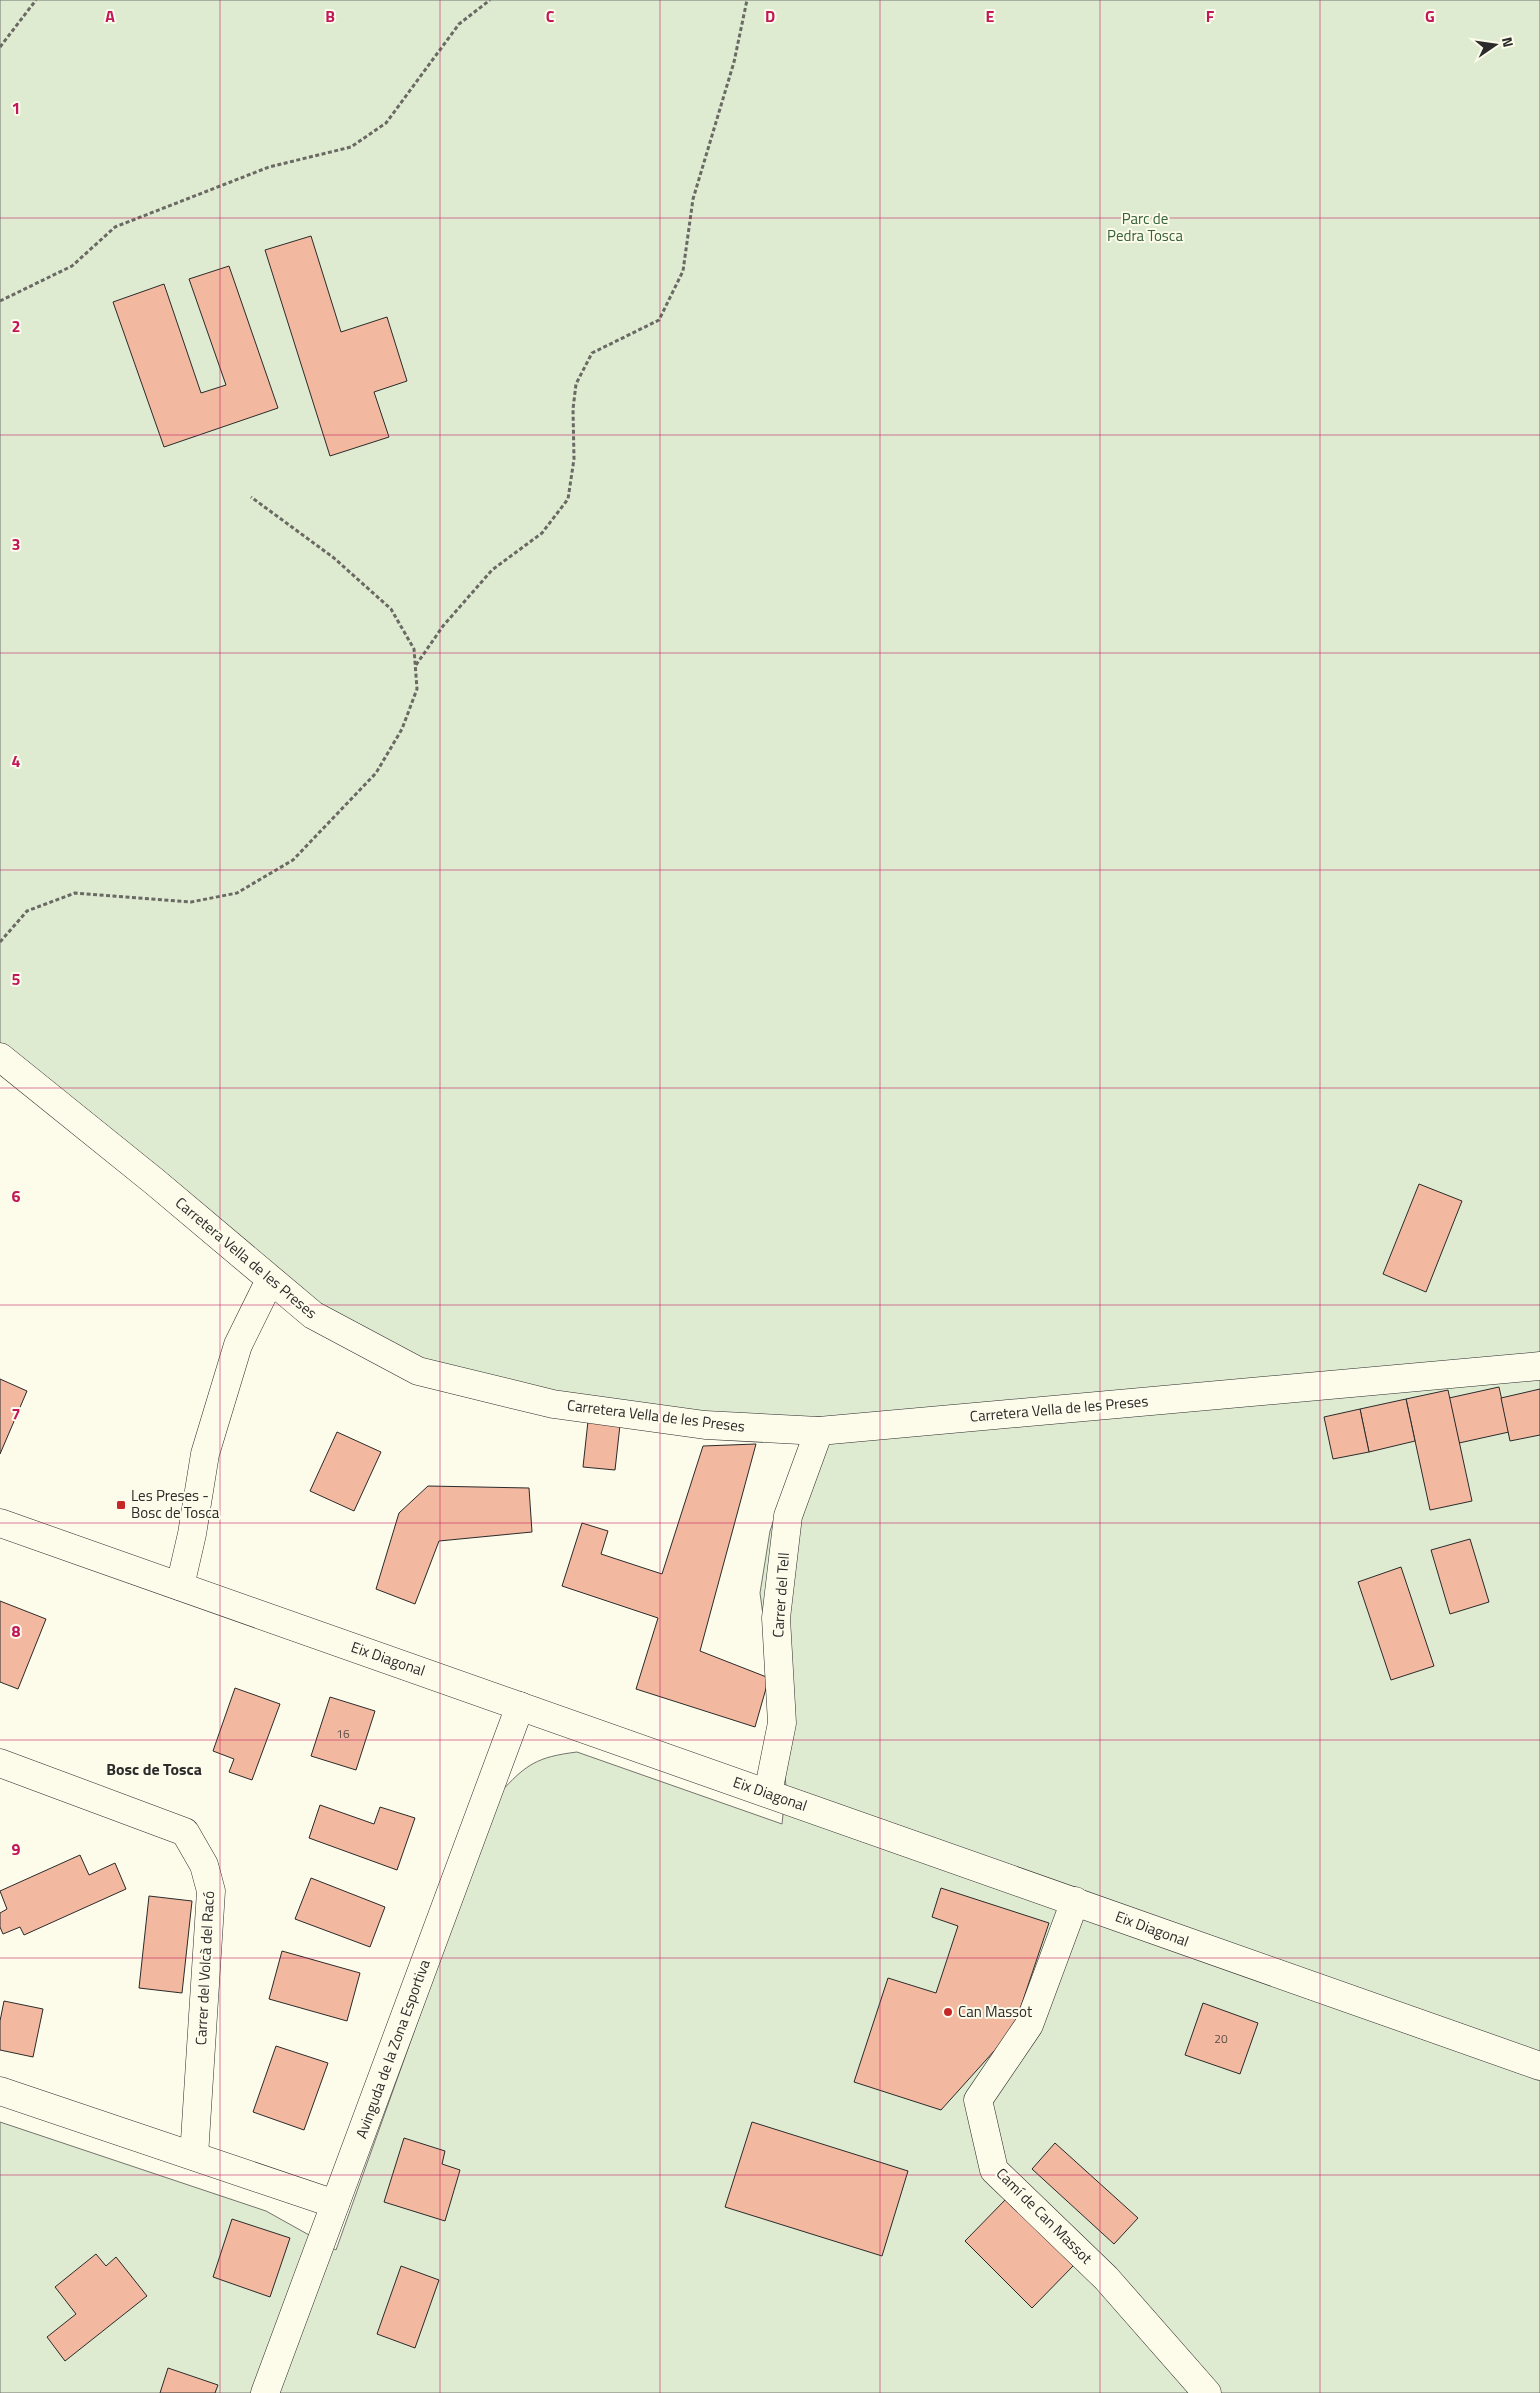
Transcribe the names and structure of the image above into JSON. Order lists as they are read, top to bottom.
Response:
{
  "streets": {
    "street": [
      "Carretera Vella de les Preses",
      "Carrer del Tell",
      "Eix Diagonal",
      "Carrer del Volcà del Racó",
      "Avinguda de la Zona Esportiva",
      "Camí de Can Massot"
    ]
  },
  "crossings": [
    ["Carretera Vella de les Preses", "Carrer del Tell"],
    ["Carrer del Tell", "Eix Diagonal"],
    ["Eix Diagonal", "Avinguda de la Zona Esportiva"],
    ["Eix Diagonal", "Camí de Can Massot"]
  ],
  "districts": ["Bosc de Tosca"],
  "parks": ["Parc de Pedra Tosca"],
  "places": {
    "transit": ["Les Preses - Bosc de Tosca"],
    "other": ["Can Massot"]
  },
  "house_numbers": ["16", "20"],
  "north": "right",
  "grid": {
    "columns": [
      "A",
      "B",
      "C",
      "D",
      "E",
      "F",
      "G"
    ],
    "rows": [
      "1",
      "2",
      "3",
      "4",
      "5",
      "6",
      "7",
      "8",
      "9"
    ]
  }
}
